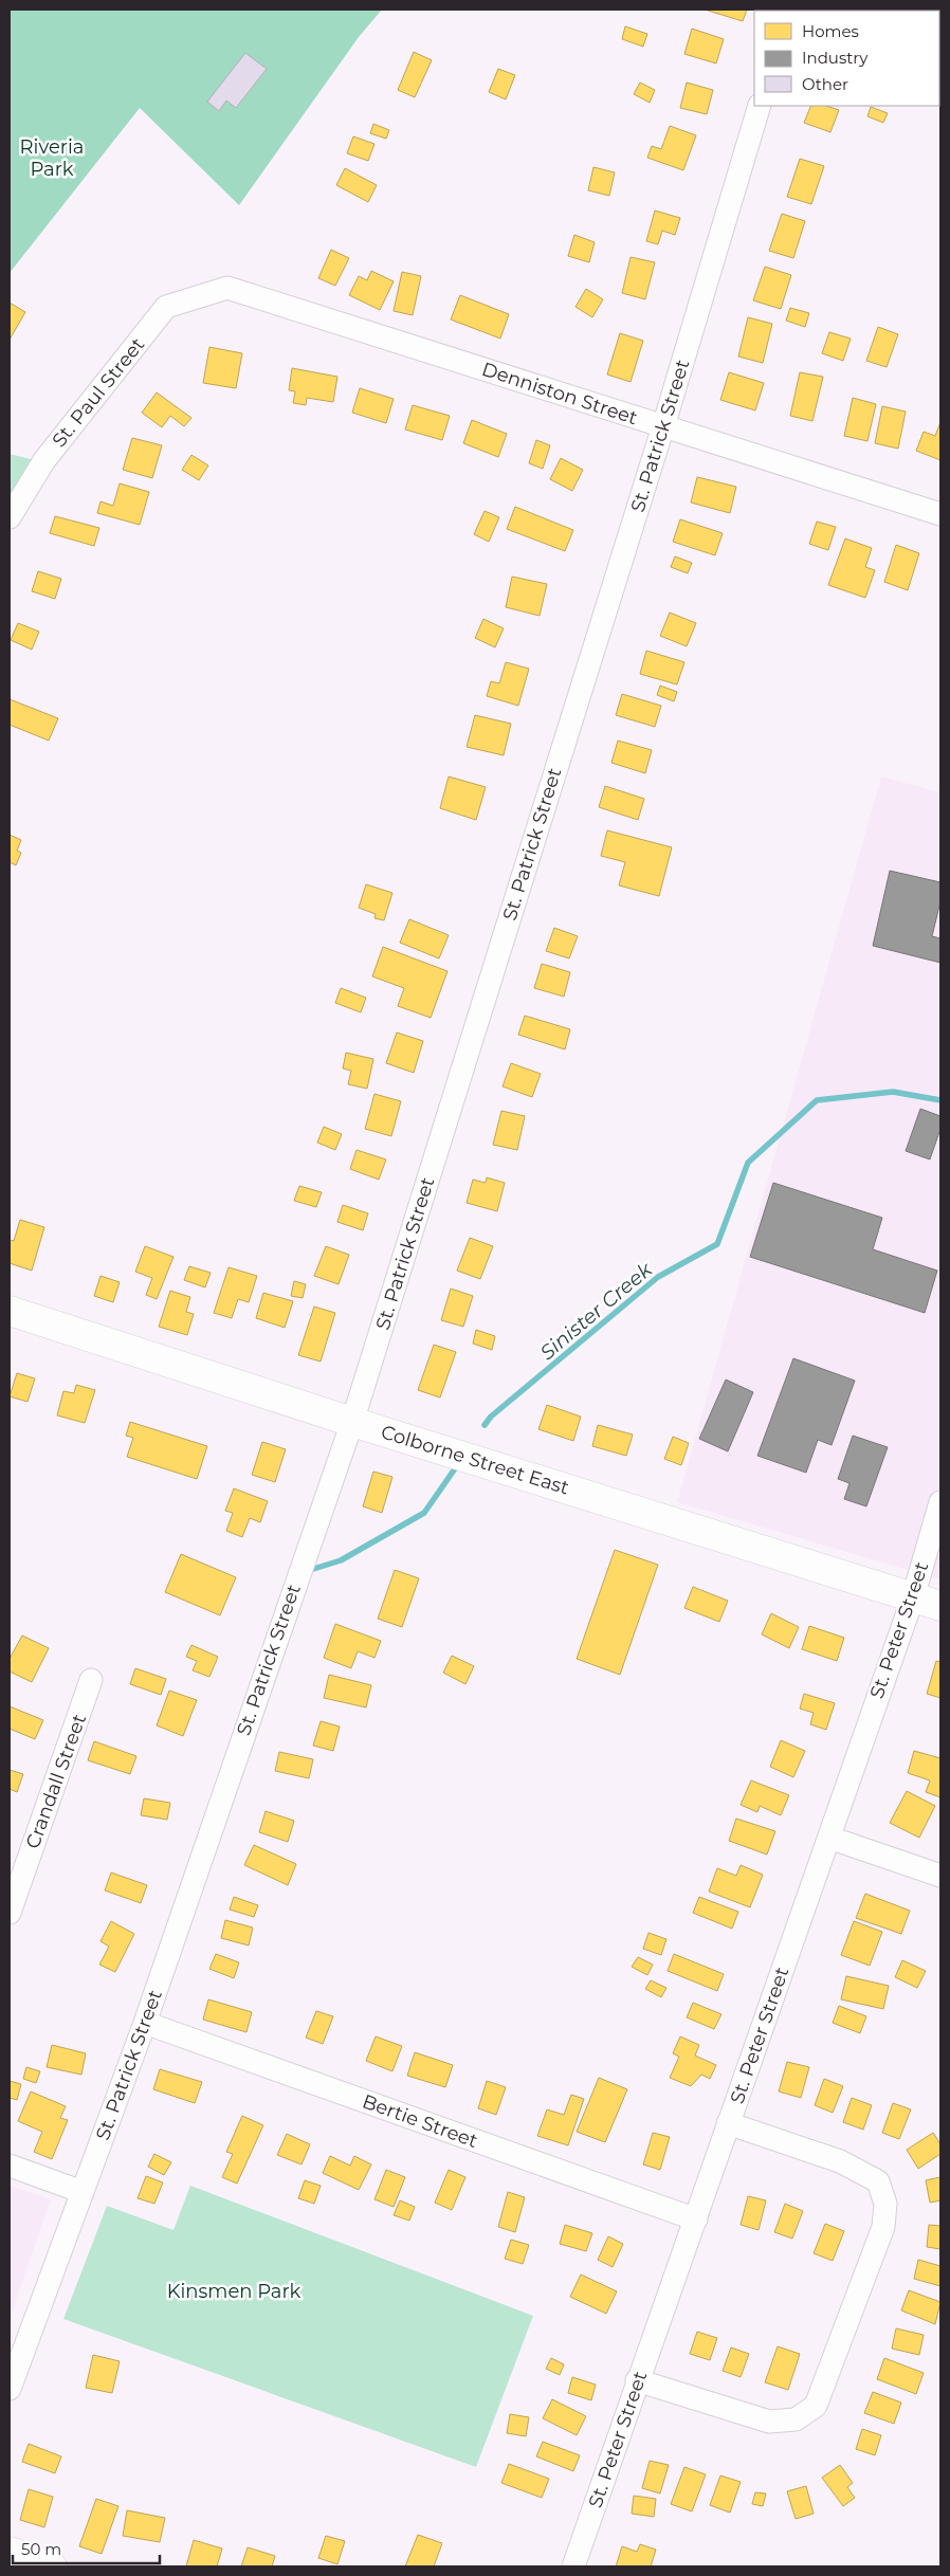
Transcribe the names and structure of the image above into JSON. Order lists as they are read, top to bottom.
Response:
{
  "streets": {
    "main road": ["Colborne Street East"],
    "street": [
      "St. Paul Street",
      "Denniston Street",
      "St. Patrick Street",
      "St. Peter Street",
      "Crandall Street",
      "Bertie Street"
    ]
  },
  "crossings": [
    ["St. Paul Street", "Denniston Street"],
    ["Denniston Street", "St. Patrick Street"],
    ["St. Patrick Street", "Colborne Street East"],
    ["St. Patrick Street", "Bertie Street"],
    ["Colborne Street East", "St. Peter Street"],
    ["St. Peter Street", "Bertie Street"]
  ],
  "water": ["Sinister Creek"],
  "parks": ["Riveria Park", "Kinsmen Park"],
  "legend": ["Homes", "Industry", "Other"],
  "scale_bar": "50 m"
}
